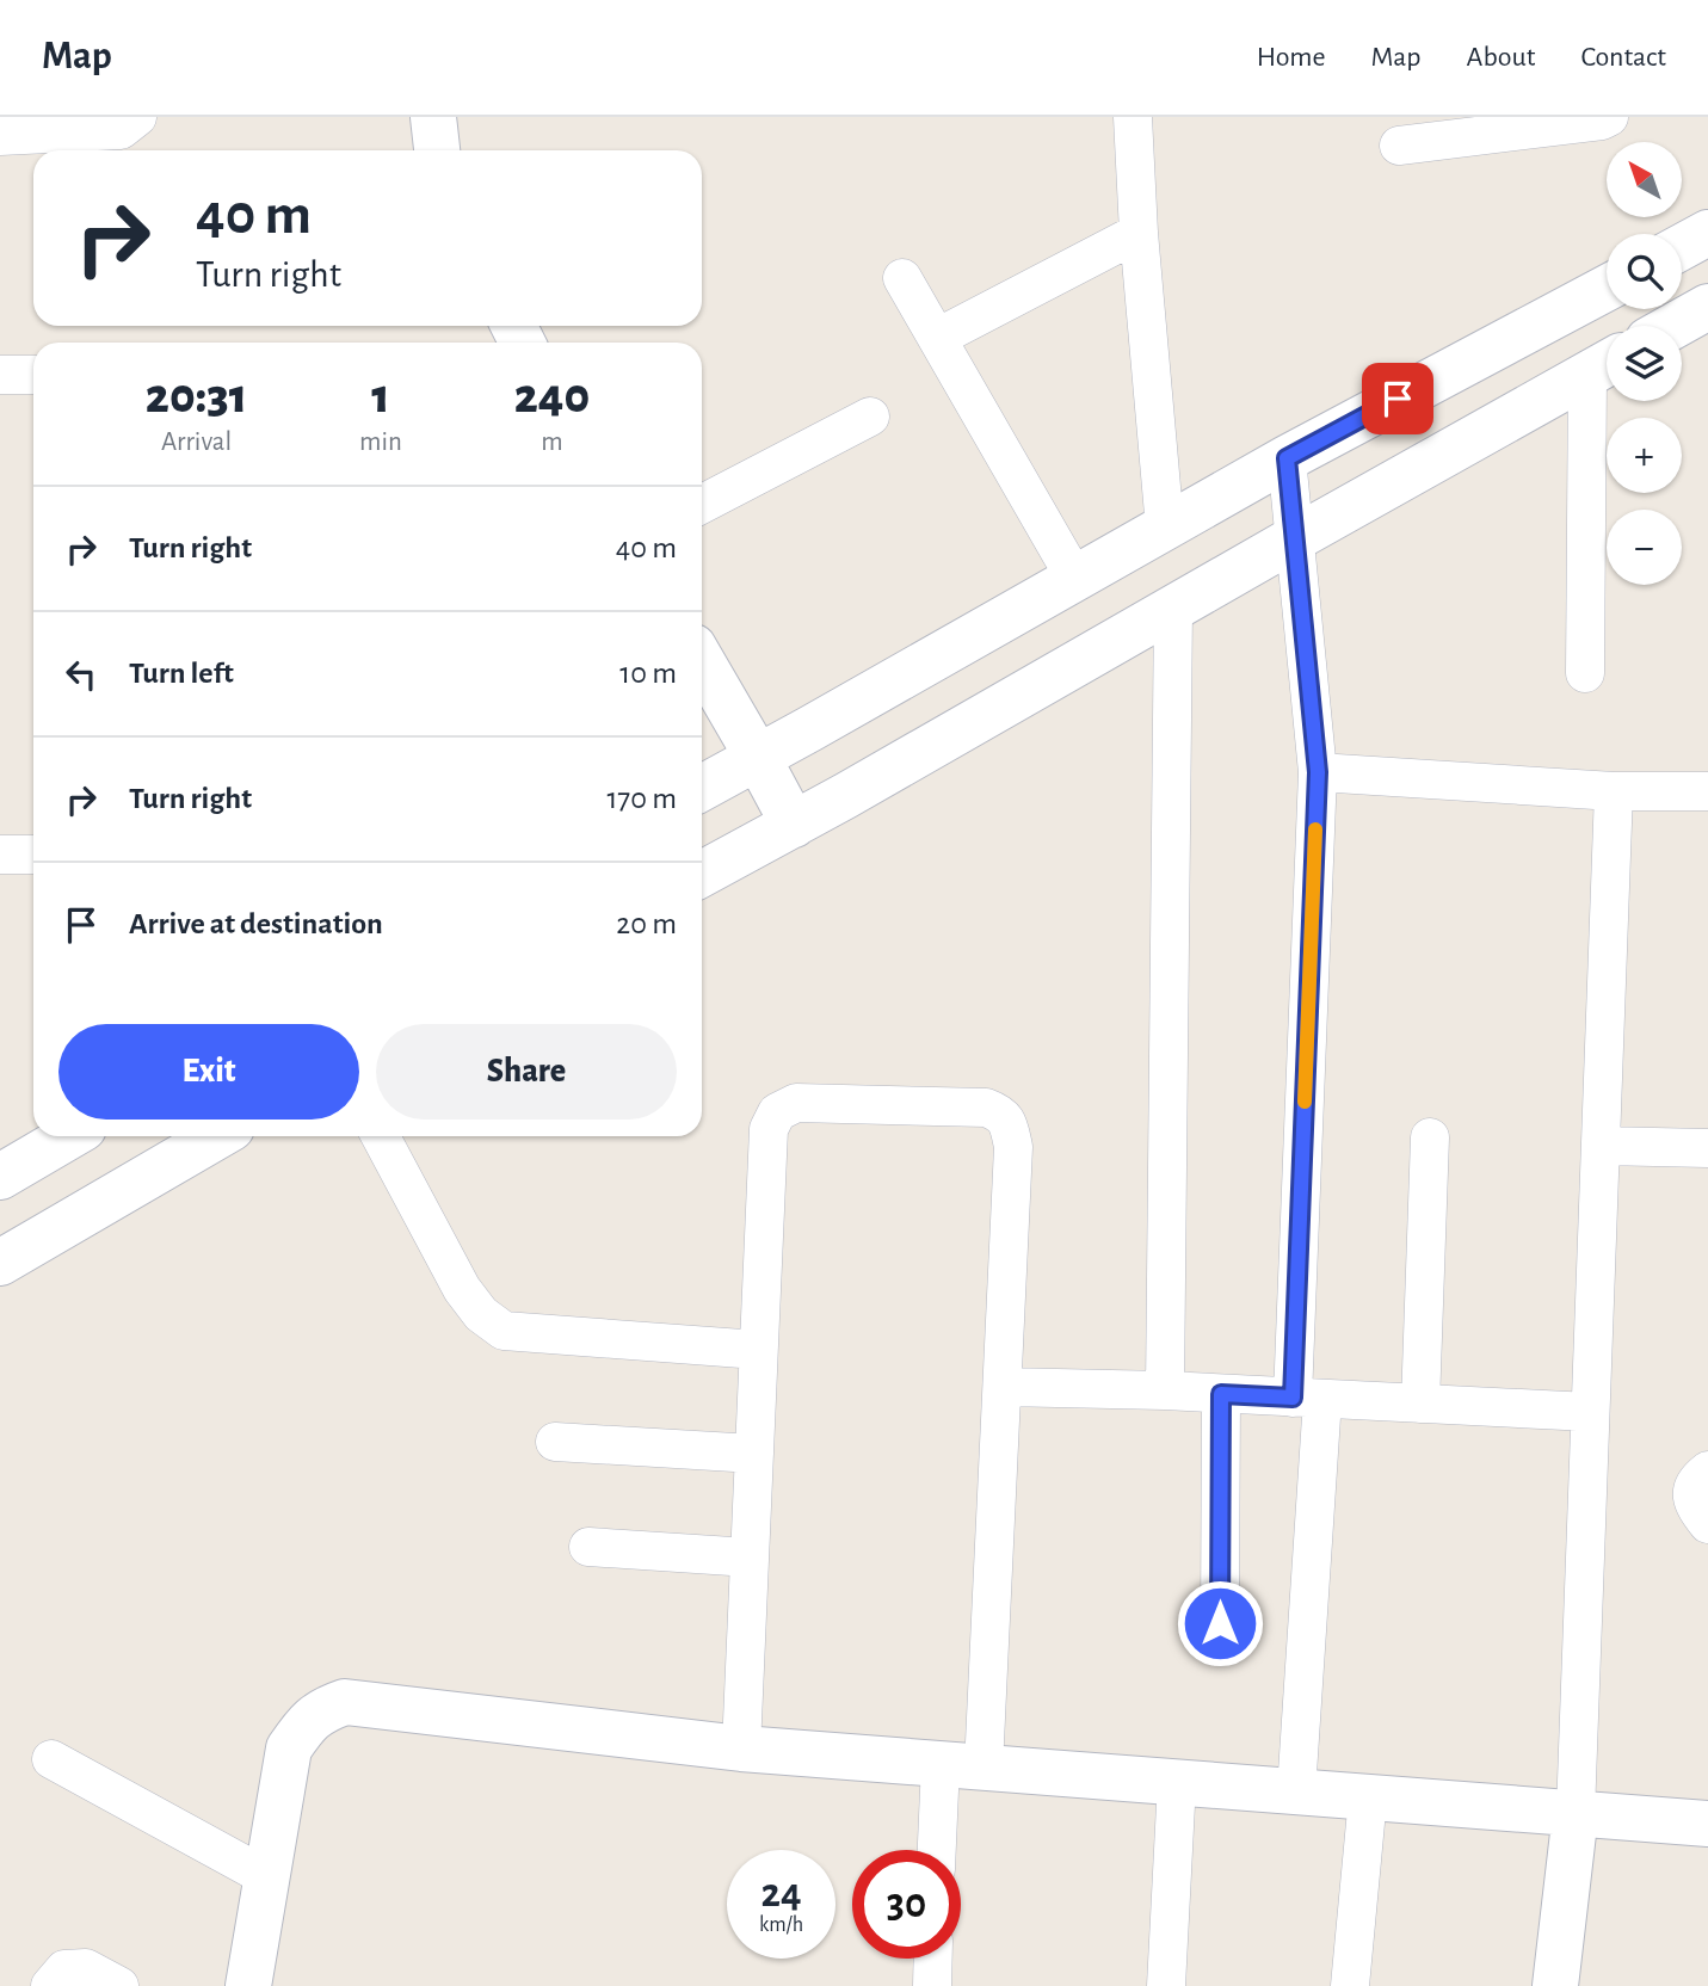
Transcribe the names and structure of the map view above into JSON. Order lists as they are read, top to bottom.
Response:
{
  "north": "top left",
  "page": {
    "header": "Map",
    "nav": [
      "Home",
      "Map",
      "About",
      "Contact"
    ],
    "map_buttons": ["+", "−"],
    "turn": ["40 m", "Turn right"],
    "eta": [
      "20:31",
      "Arrival",
      "1",
      "min",
      "240",
      "m"
    ],
    "list": [
      {
        "name": "Turn right",
        "value": "40 m"
      },
      {
        "name": "Turn left",
        "value": "10 m"
      },
      {
        "name": "Turn right",
        "value": "170 m"
      },
      {
        "name": "Arrive at destination",
        "value": "20 m"
      }
    ],
    "buttons": ["Exit", "Share"],
    "speed": "24 km/h",
    "limit": "30"
  }
}
